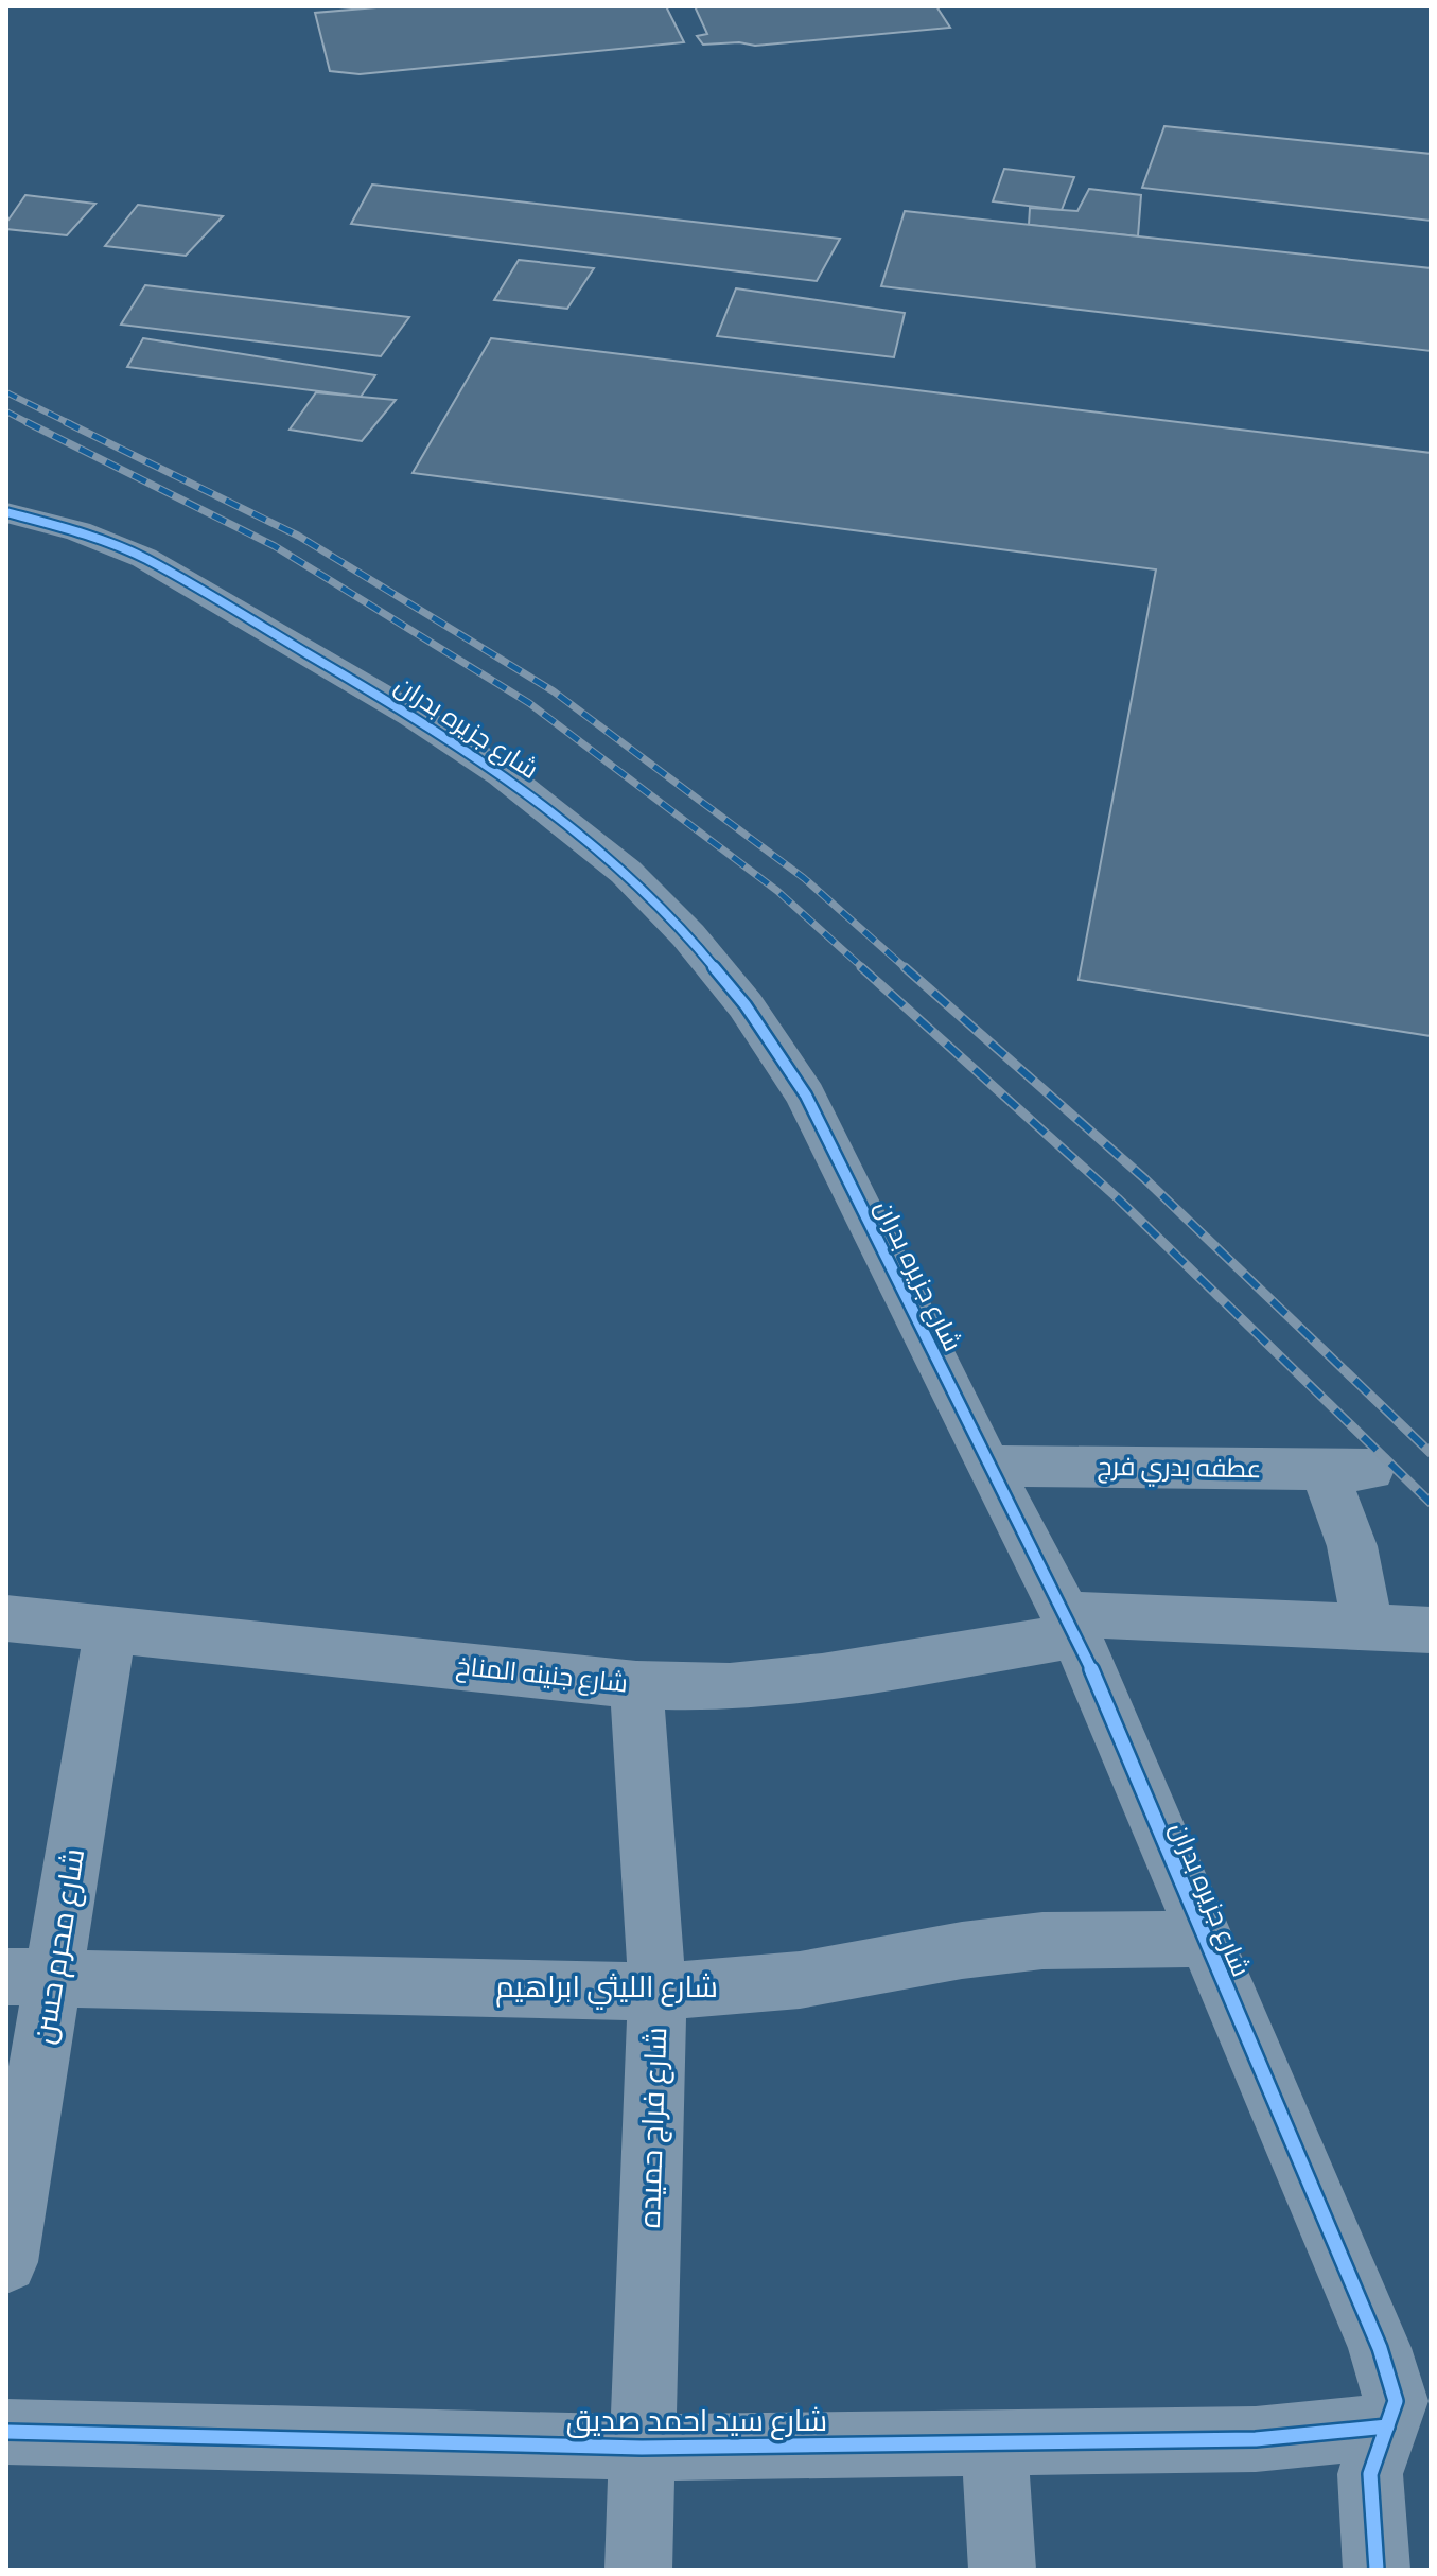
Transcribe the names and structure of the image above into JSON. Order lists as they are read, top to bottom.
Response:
{
  "streets": {
    "street": [
      "شارع جزيره بدران",
      "عطفه بدري فرج",
      "شارع جنينه المناخ",
      "شارع محرم حسن",
      "شارع الليثي ابراهيم",
      "شارع فراج حميده",
      "شارع سيد احمد صديق"
    ]
  },
  "crossings": [
    ["شارع جزيره بدران", "عطفه بدري فرج"],
    ["شارع جزيره بدران", "شارع جنينه المناخ"],
    ["شارع جزيره بدران", "شارع الليثي ابراهيم"],
    ["شارع جزيره بدران", "شارع سيد احمد صديق"],
    ["عطفه بدري فرج", "شارع جنينه المناخ"],
    ["شارع جنينه المناخ", "شارع محرم حسن"],
    ["شارع جنينه المناخ", "شارع فراج حميده"],
    ["شارع محرم حسن", "شارع الليثي ابراهيم"],
    ["شارع الليثي ابراهيم", "شارع فراج حميده"],
    ["شارع فراج حميده", "شارع سيد احمد صديق"]
  ]
}
